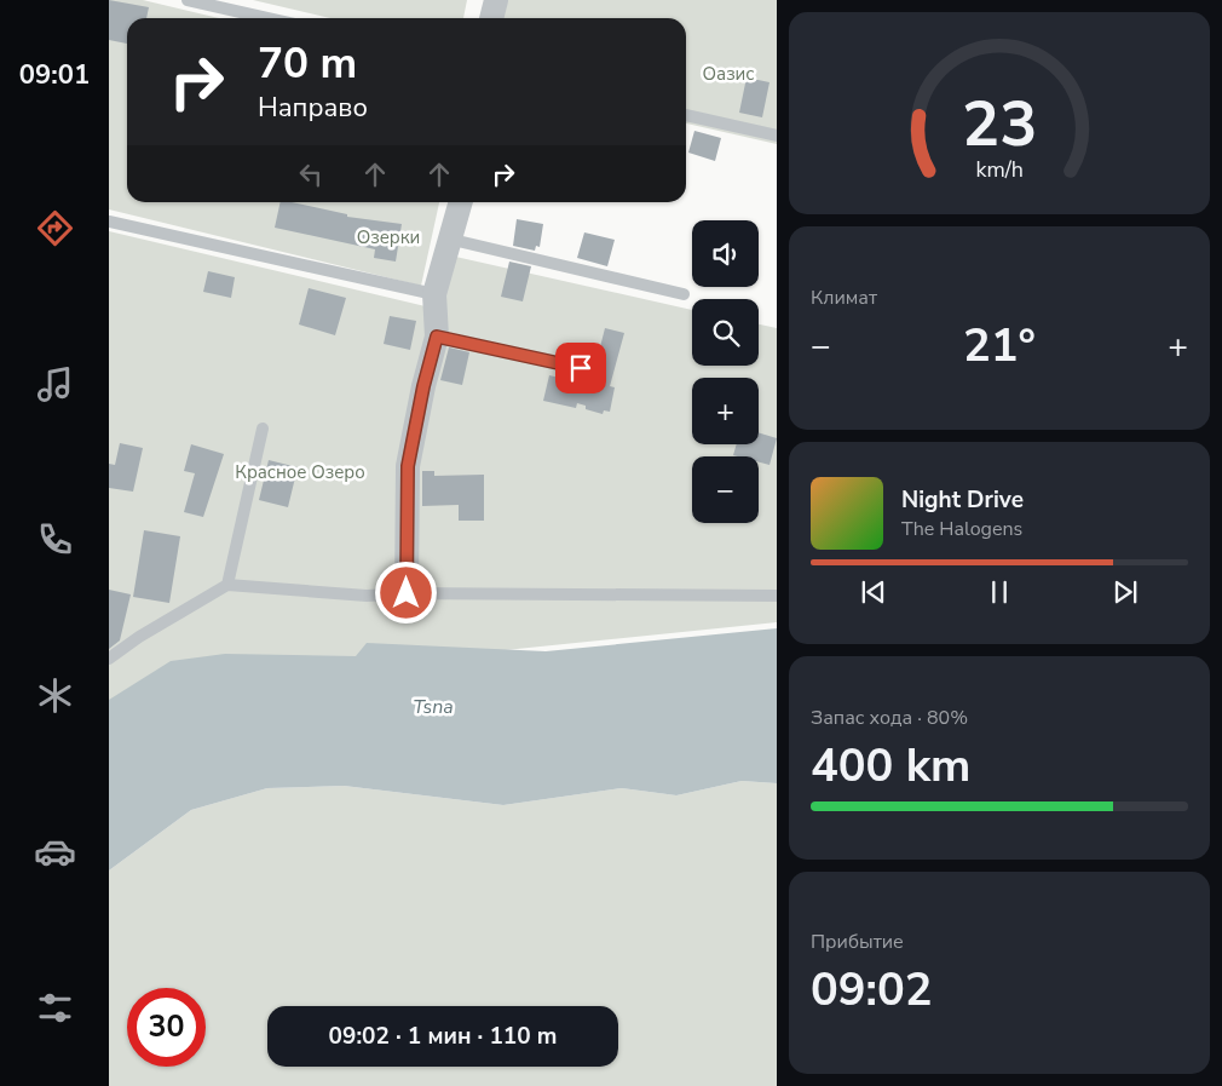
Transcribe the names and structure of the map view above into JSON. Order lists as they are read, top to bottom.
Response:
{
  "water": ["Tsna"],
  "parks": ["Оазис", "Озерки", "Красное Озеро"],
  "page": {
    "tabs": "09:01",
    "turn": ["70 m", "Направо"],
    "map_buttons": ["+", "−"],
    "tile": [
      "Климат",
      ["Запас хода · 80%", "400 km"],
      ["Прибытие", "09:02"]
    ],
    "heat": ["−", "21°", "+"],
    "song": ["Night Drive", "The Halogens"],
    "limit": "30",
    "trip": "09:02 · 1 мин · 110 m",
    "gauge": ["23", "km/h"]
  }
}
